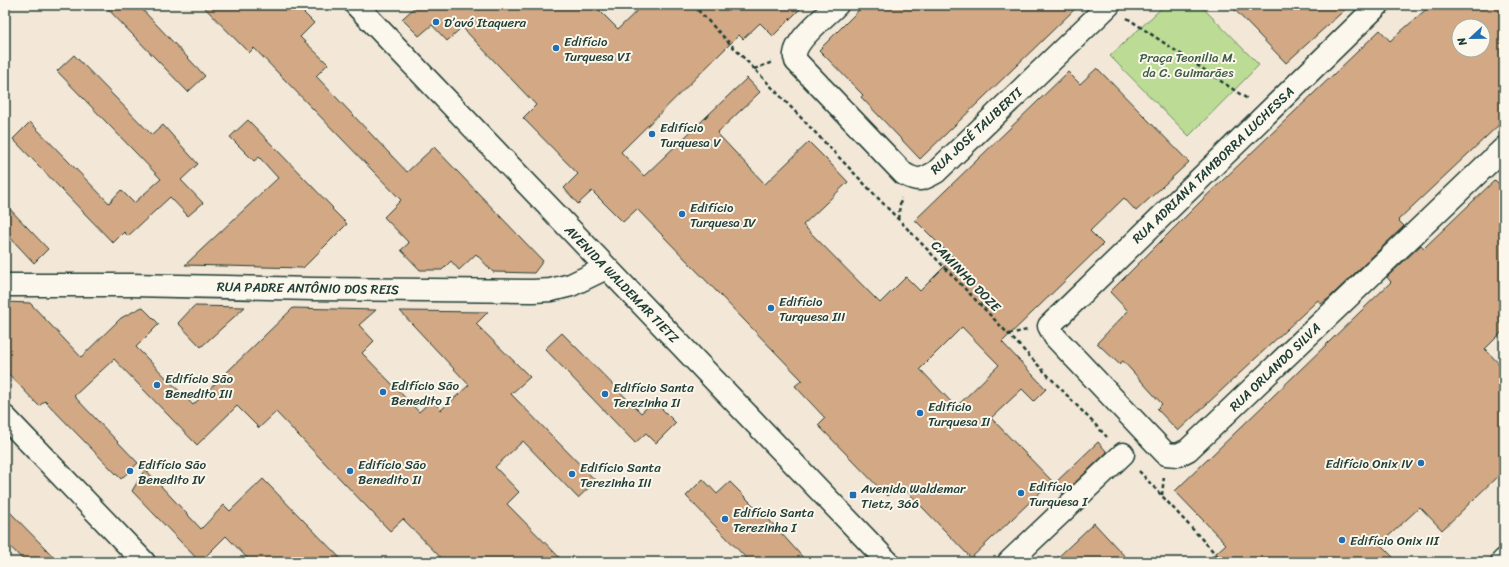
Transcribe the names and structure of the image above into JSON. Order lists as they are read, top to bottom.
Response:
{
  "streets": {
    "street": [
      "RUA JOSÉ TALIBERTI",
      "RUA ADRIANA TAMBORRA LUCHESSA",
      "AVENIDA WALDEMAR TIETZ",
      "RUA PADRE ANTÔNIO DOS REIS",
      "RUA ORLANDO SILVA"
    ],
    "path": ["CAMINHO DOZE"]
  },
  "crossings": [
    ["RUA ADRIANA TAMBORRA LUCHESSA", "RUA ORLANDO SILVA"],
    ["AVENIDA WALDEMAR TIETZ", "RUA PADRE ANTÔNIO DOS REIS"]
  ],
  "parks": ["Praça Teonilia M. da C. Guimarães"],
  "places": {
    "other": [
      "D’avó Itaquera",
      "Edifício Turquesa VI",
      "Edifício Turquesa V",
      "Edifício Turquesa IV",
      "Edifício Turquesa III",
      "Edifício São Benedito III",
      "Edifício São Benedito I",
      "Edifício Santa Terezinha II",
      "Edifício Turquesa II",
      "Edifício Onix IV",
      "Edifício São Benedito IV",
      "Edifício São Benedito II",
      "Edifício Santa Terezinha III",
      "Edifício Turquesa I",
      "Edifício Santa Terezinha I",
      "Edifício Onix III"
    ],
    "transit": ["Avenida Waldemar Tietz, 366"]
  },
  "north": "left"
}
